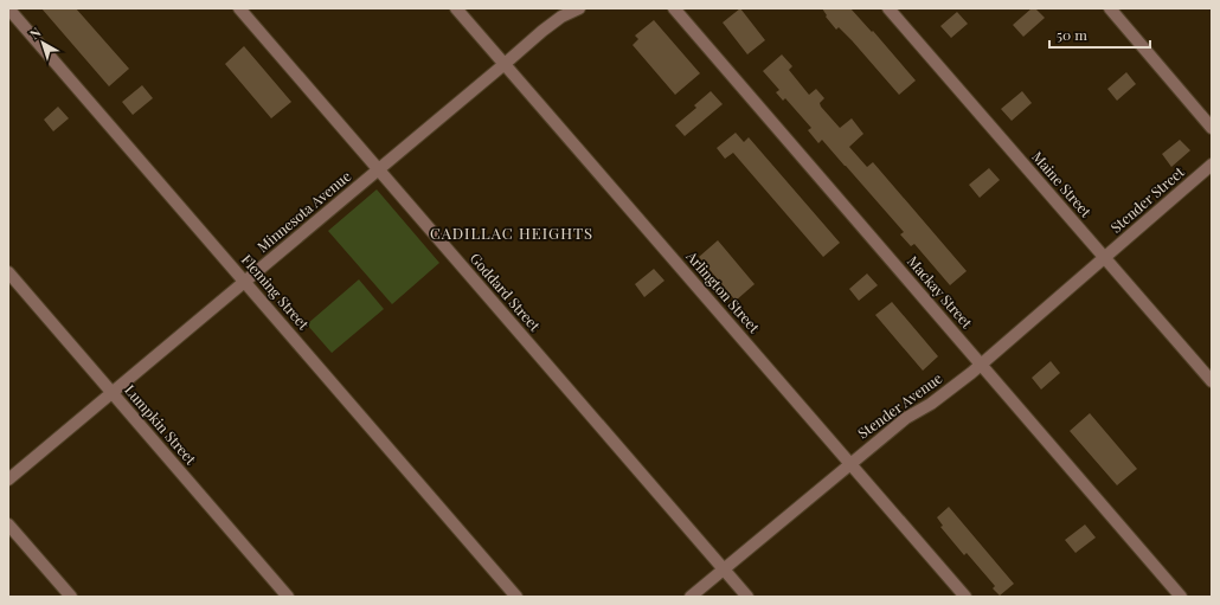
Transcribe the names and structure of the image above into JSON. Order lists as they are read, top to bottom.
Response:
{
  "streets": {
    "street": [
      "Maine Street",
      "Stender Street",
      "Minnesota Avenue",
      "Fleming Street",
      "Goddard Street",
      "Arlington Street",
      "Mackay Street",
      "Stender Avenue",
      "Lumpkin Street"
    ]
  },
  "crossings": [
    ["Maine Street", "Stender Street"],
    ["Maine Street", "Stender Avenue"],
    ["Stender Street", "Stender Avenue"],
    ["Minnesota Avenue", "Fleming Street"],
    ["Minnesota Avenue", "Goddard Street"],
    ["Minnesota Avenue", "Arlington Street"],
    ["Minnesota Avenue", "Lumpkin Street"],
    ["Goddard Street", "Stender Avenue"],
    ["Arlington Street", "Stender Avenue"],
    ["Mackay Street", "Stender Avenue"]
  ],
  "districts": ["CADILLAC HEIGHTS"],
  "scale_bar": "50 m",
  "north": "top left"
}
